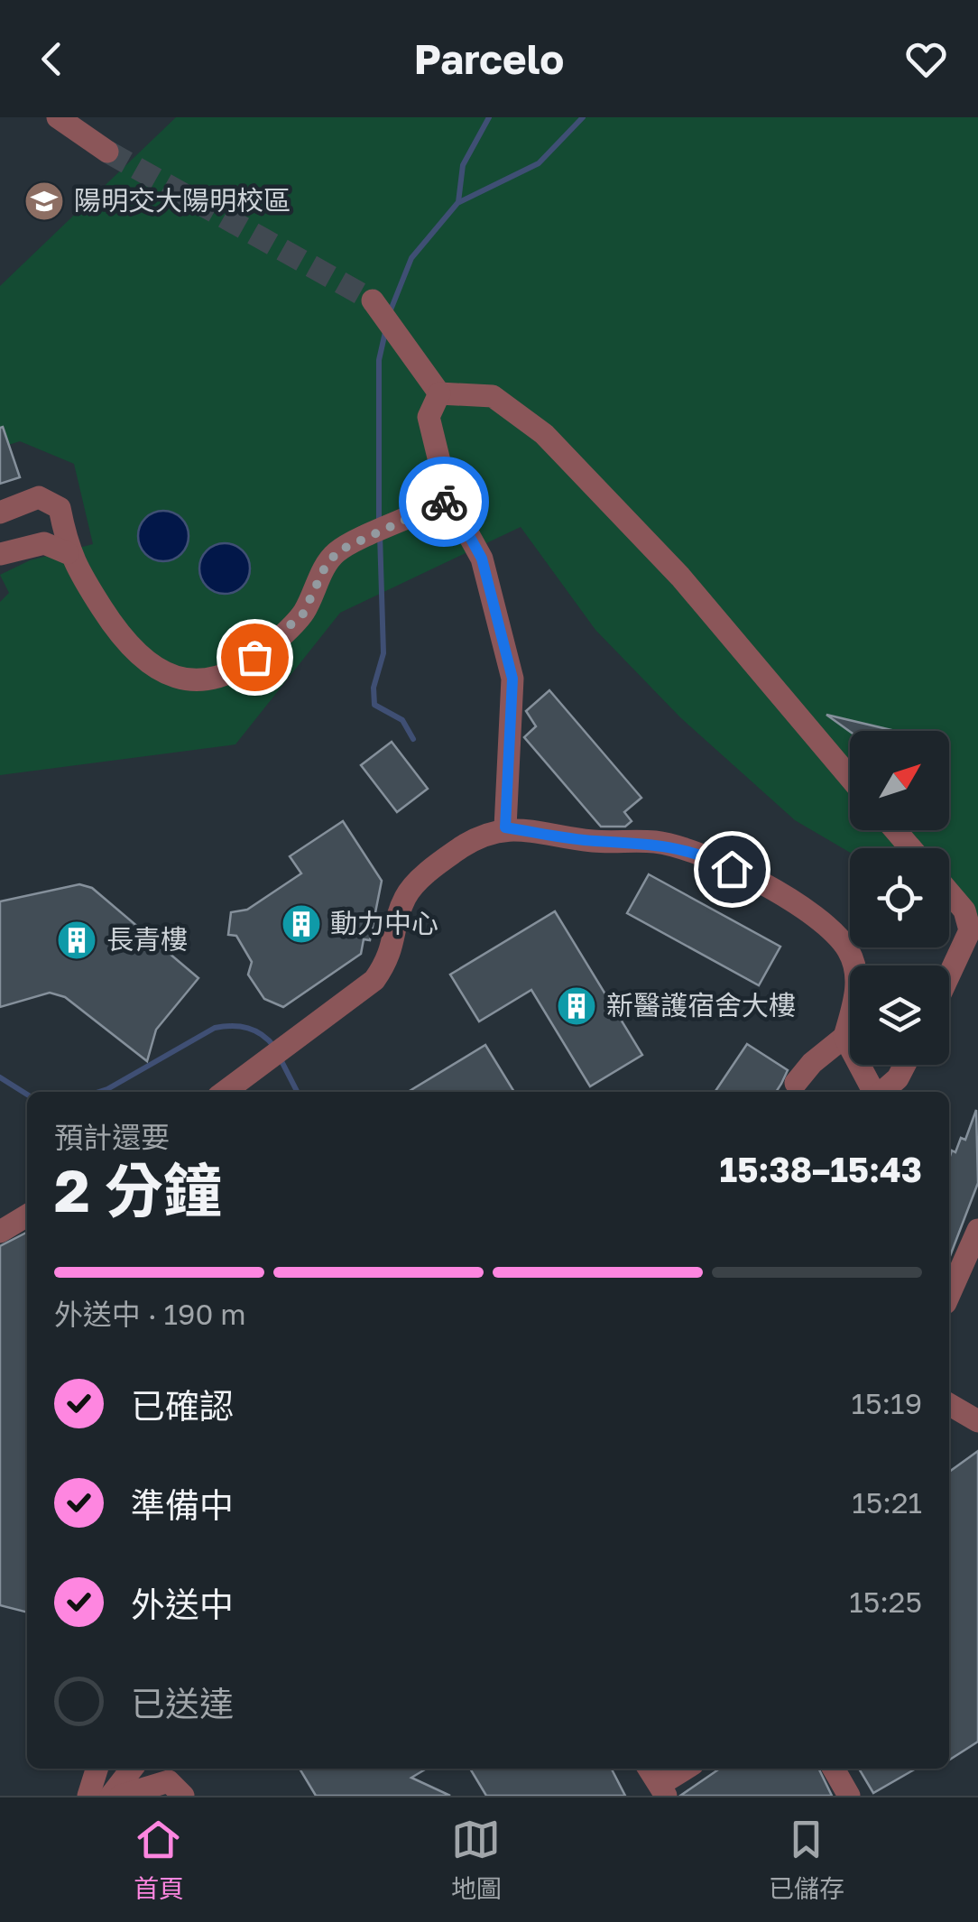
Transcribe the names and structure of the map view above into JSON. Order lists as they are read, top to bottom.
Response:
{
  "places": {
    "school or university": ["陽明交大陽明校區"],
    "building": ["動力中心", "長青樓", "新醫護宿舍大樓"]
  },
  "north": "top right",
  "page": {
    "header": "Parcelo",
    "heading": ["2 分鐘", "預計還要", "15:38–15:43"],
    "bar": "外送中 · 190 m",
    "list": [
      ["已確認", "15:19"],
      ["準備中", "15:21"],
      ["外送中", "15:25"],
      "已送達"
    ],
    "tabs": ["首頁", "地圖", "已儲存"]
  }
}
